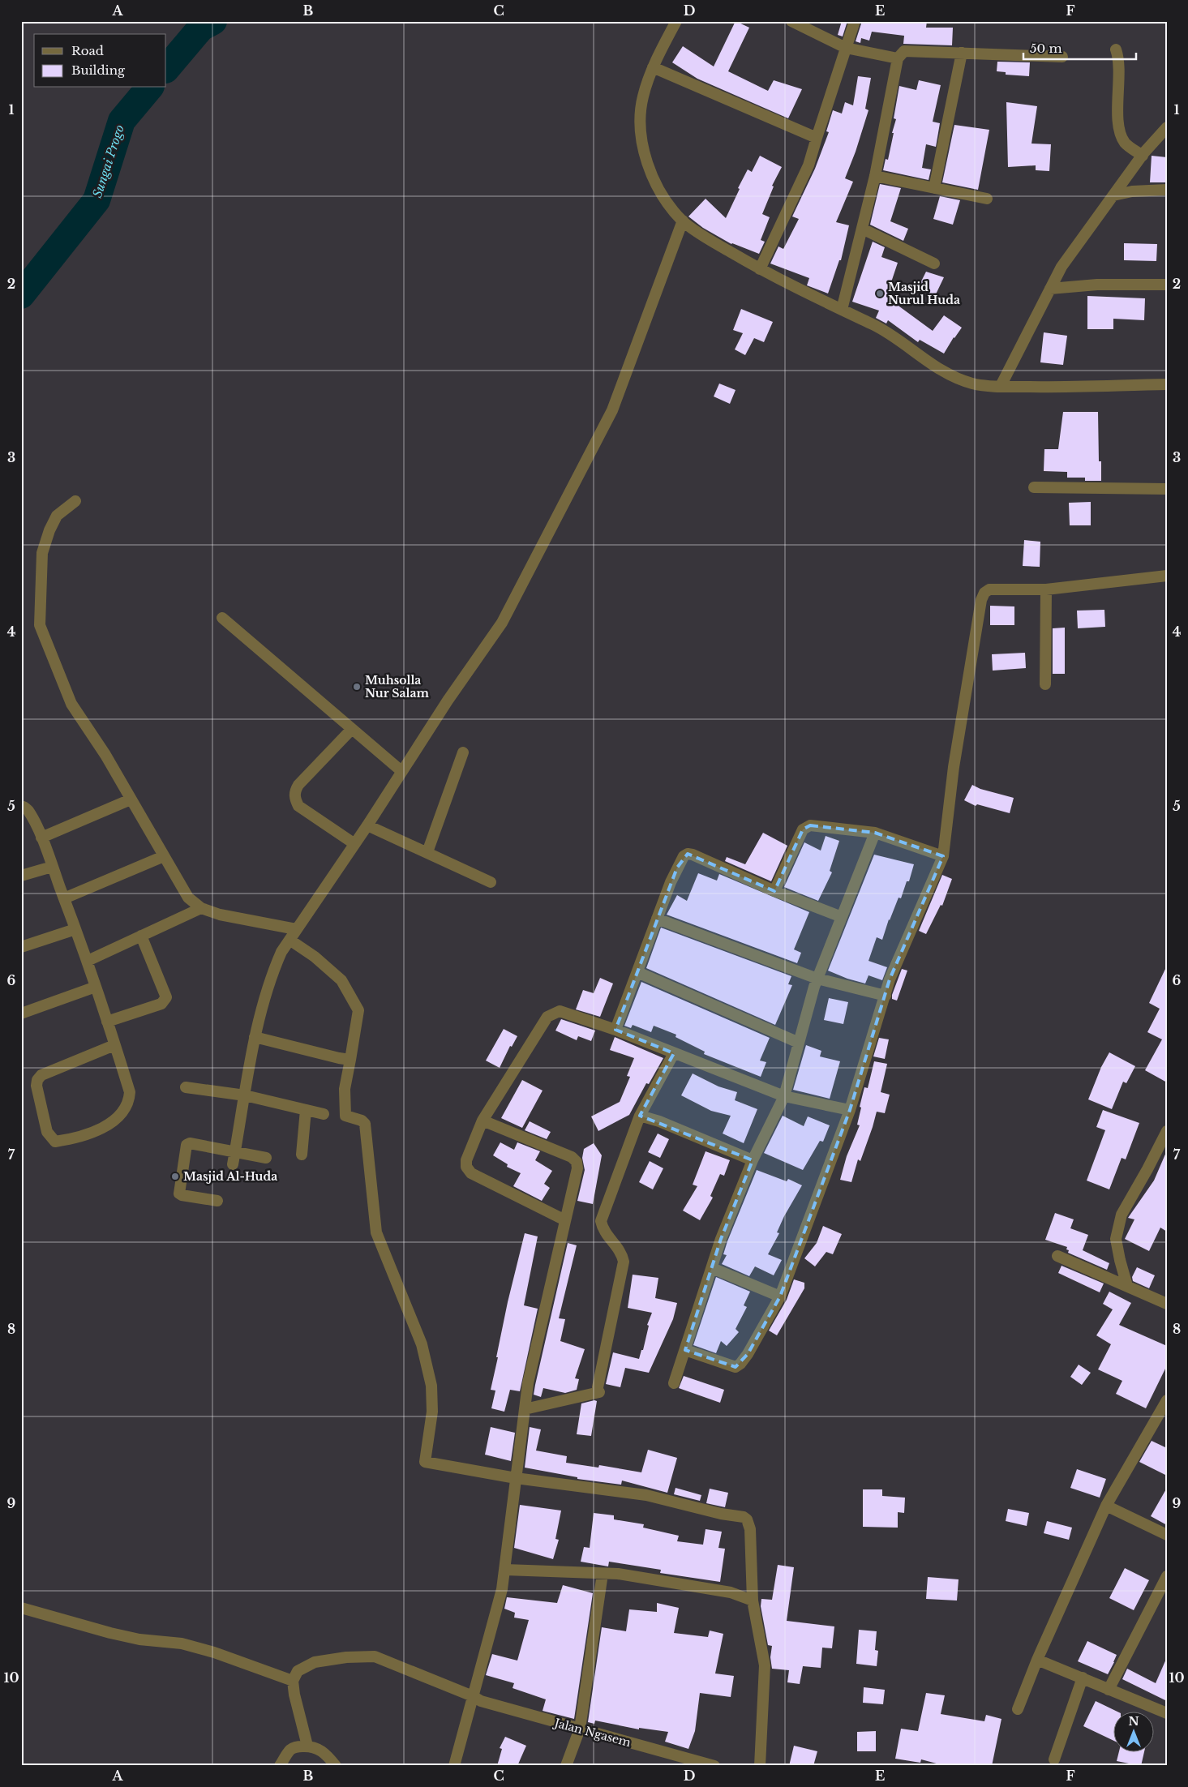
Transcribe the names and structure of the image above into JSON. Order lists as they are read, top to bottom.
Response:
{
  "streets": {
    "street": ["Jalan Ngasem"]
  },
  "water": ["Sungai Progo"],
  "places": ["Masjid Nurul Huda", "Muhsolla Nur Salam", "Masjid Al-Huda"],
  "legend": ["Road", "Building"],
  "scale_bar": "50 m",
  "north": "top",
  "grid": {
    "columns": [
      "A",
      "B",
      "C",
      "D",
      "E",
      "F"
    ],
    "rows": [
      "1",
      "2",
      "3",
      "4",
      "5",
      "6",
      "7",
      "8",
      "9",
      "10"
    ]
  }
}
